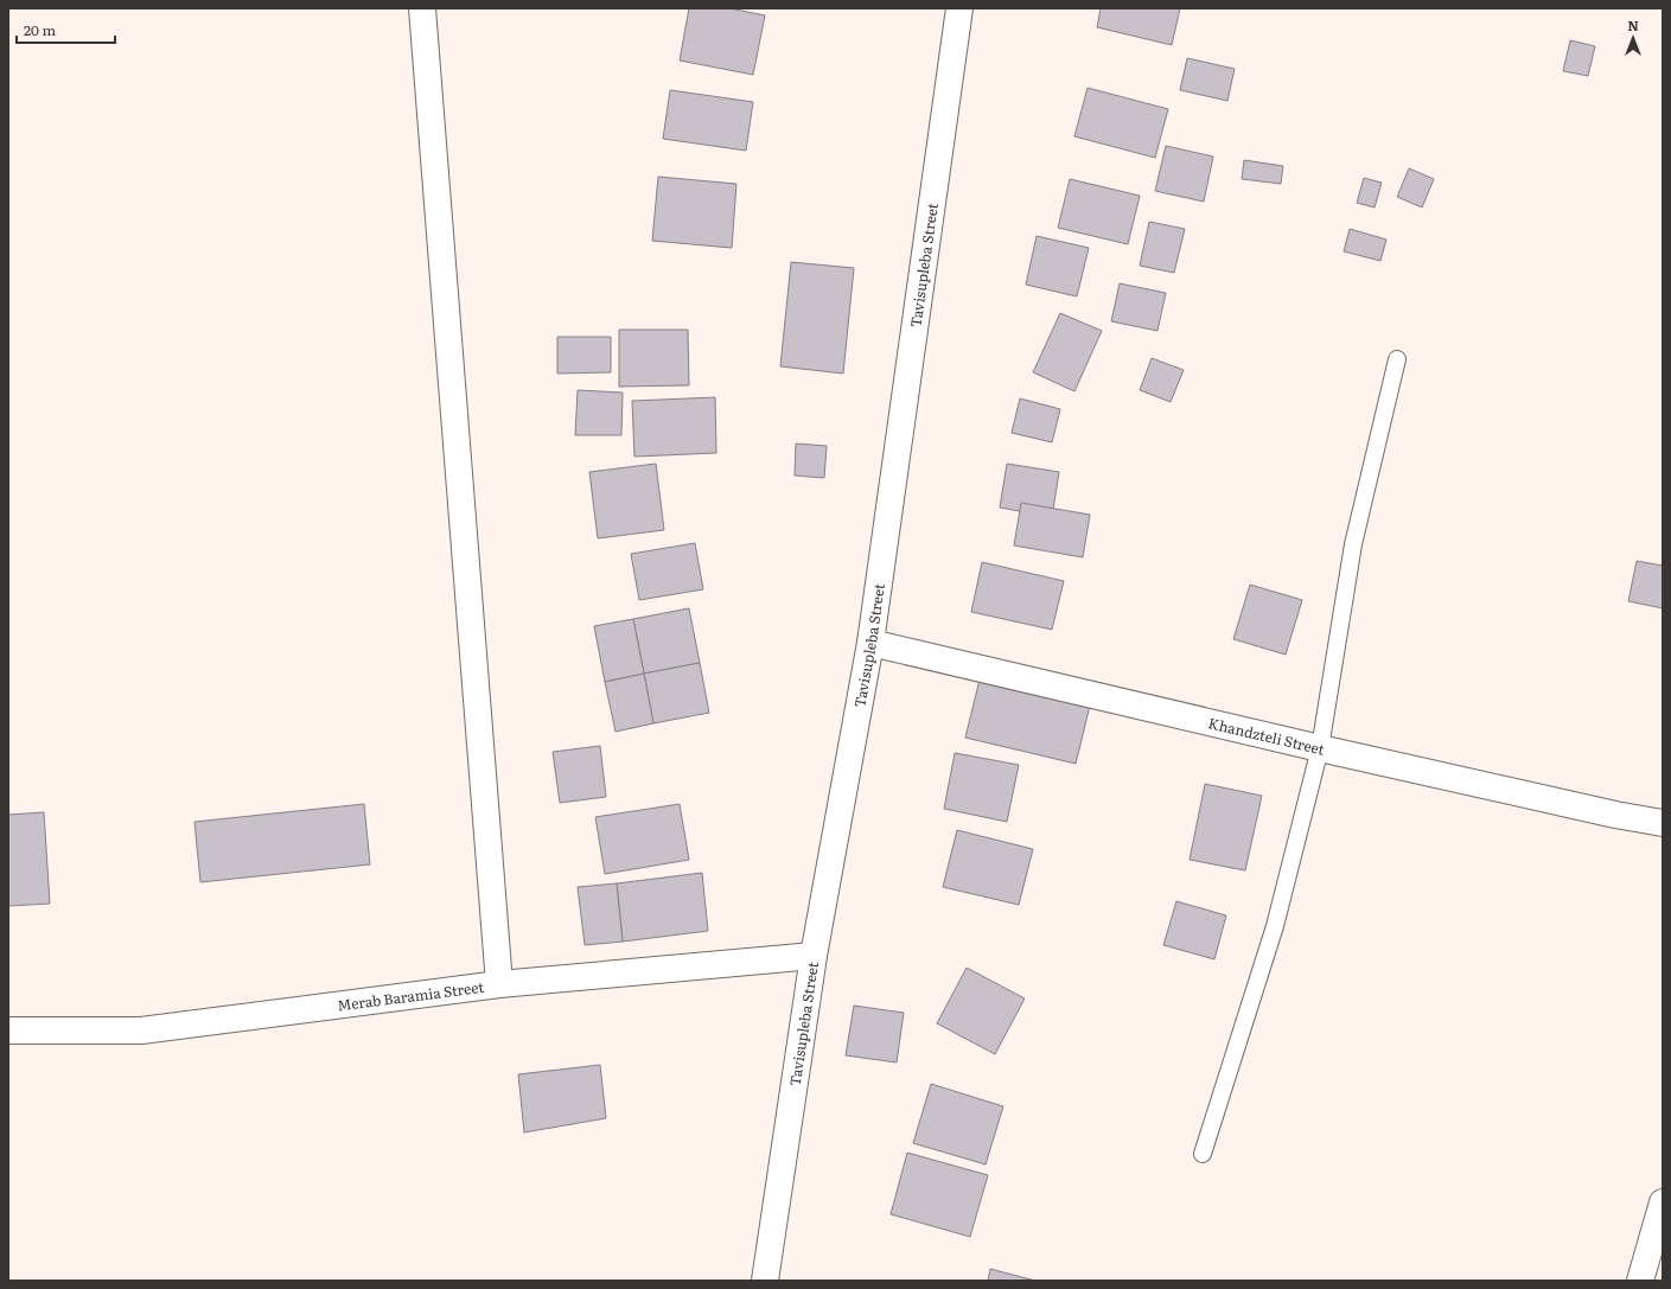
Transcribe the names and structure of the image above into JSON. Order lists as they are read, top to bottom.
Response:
{
  "streets": {
    "main road": ["Tavisupleba Street", "Khandzteli Street", "Merab Baramia Street"]
  },
  "crossings": [
    ["Tavisupleba Street", "Khandzteli Street"],
    ["Tavisupleba Street", "Merab Baramia Street"]
  ],
  "scale_bar": "20 m",
  "north": "top"
}
